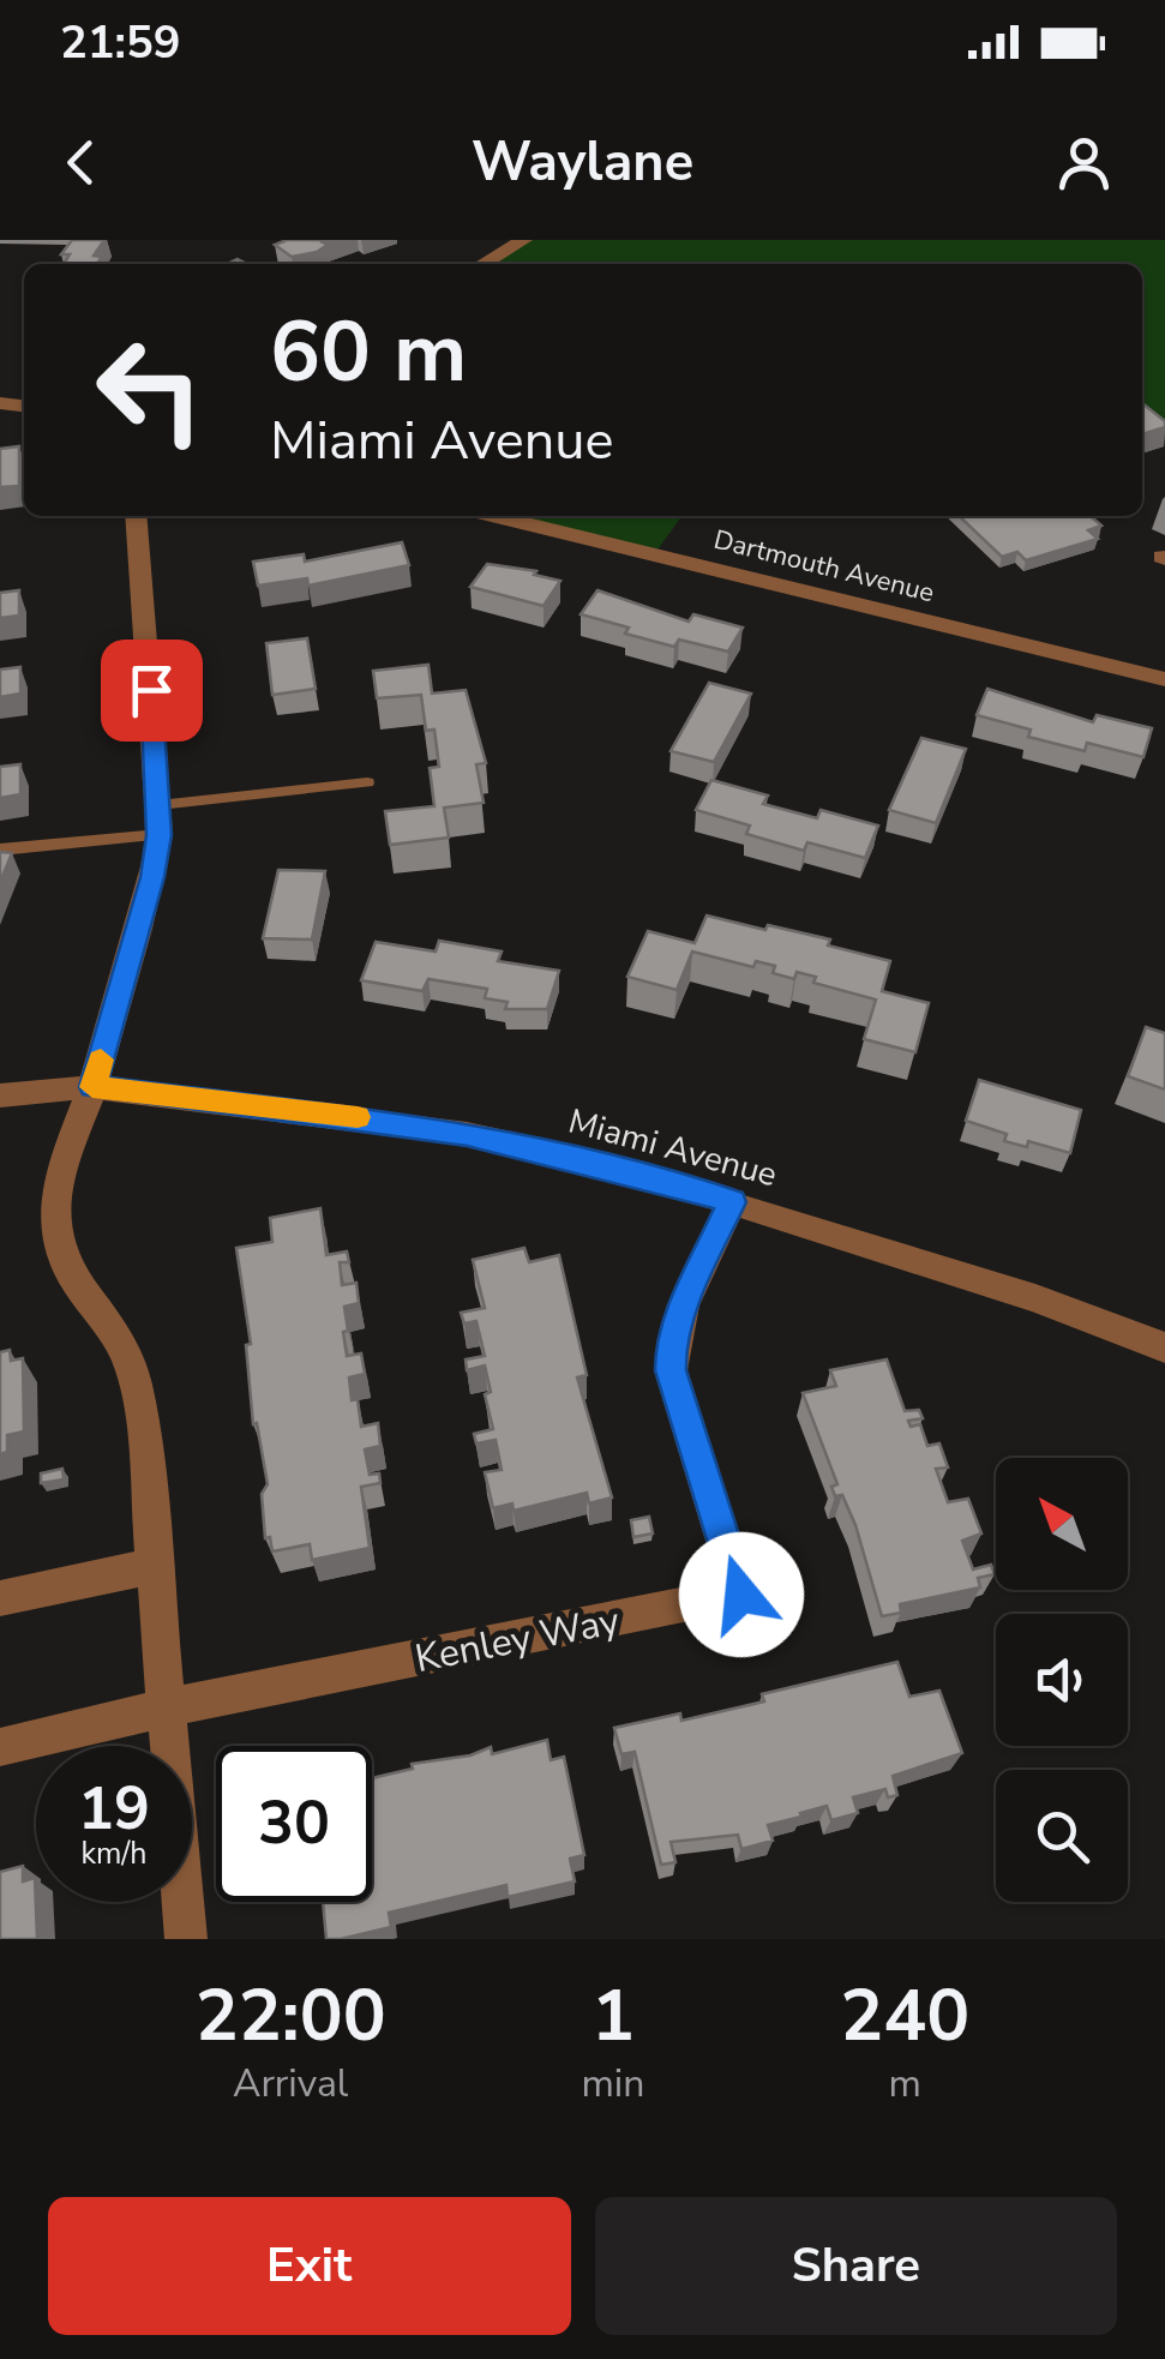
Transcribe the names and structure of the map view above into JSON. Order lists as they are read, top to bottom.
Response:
{
  "streets": {
    "street": ["Dartmouth Avenue", "Miami Avenue", "Kenley Way"]
  },
  "crossings": [
    ["Miami Avenue", "Kenley Way"]
  ],
  "north": "top left",
  "page": {
    "status": "21:59",
    "header": "Waylane",
    "turn": ["60 m", "Miami Avenue"],
    "speed": "19 km/h",
    "limit": "30",
    "eta": [
      "22:00",
      "Arrival",
      "1",
      "min",
      "240",
      "m"
    ],
    "buttons": ["Exit", "Share"]
  }
}
